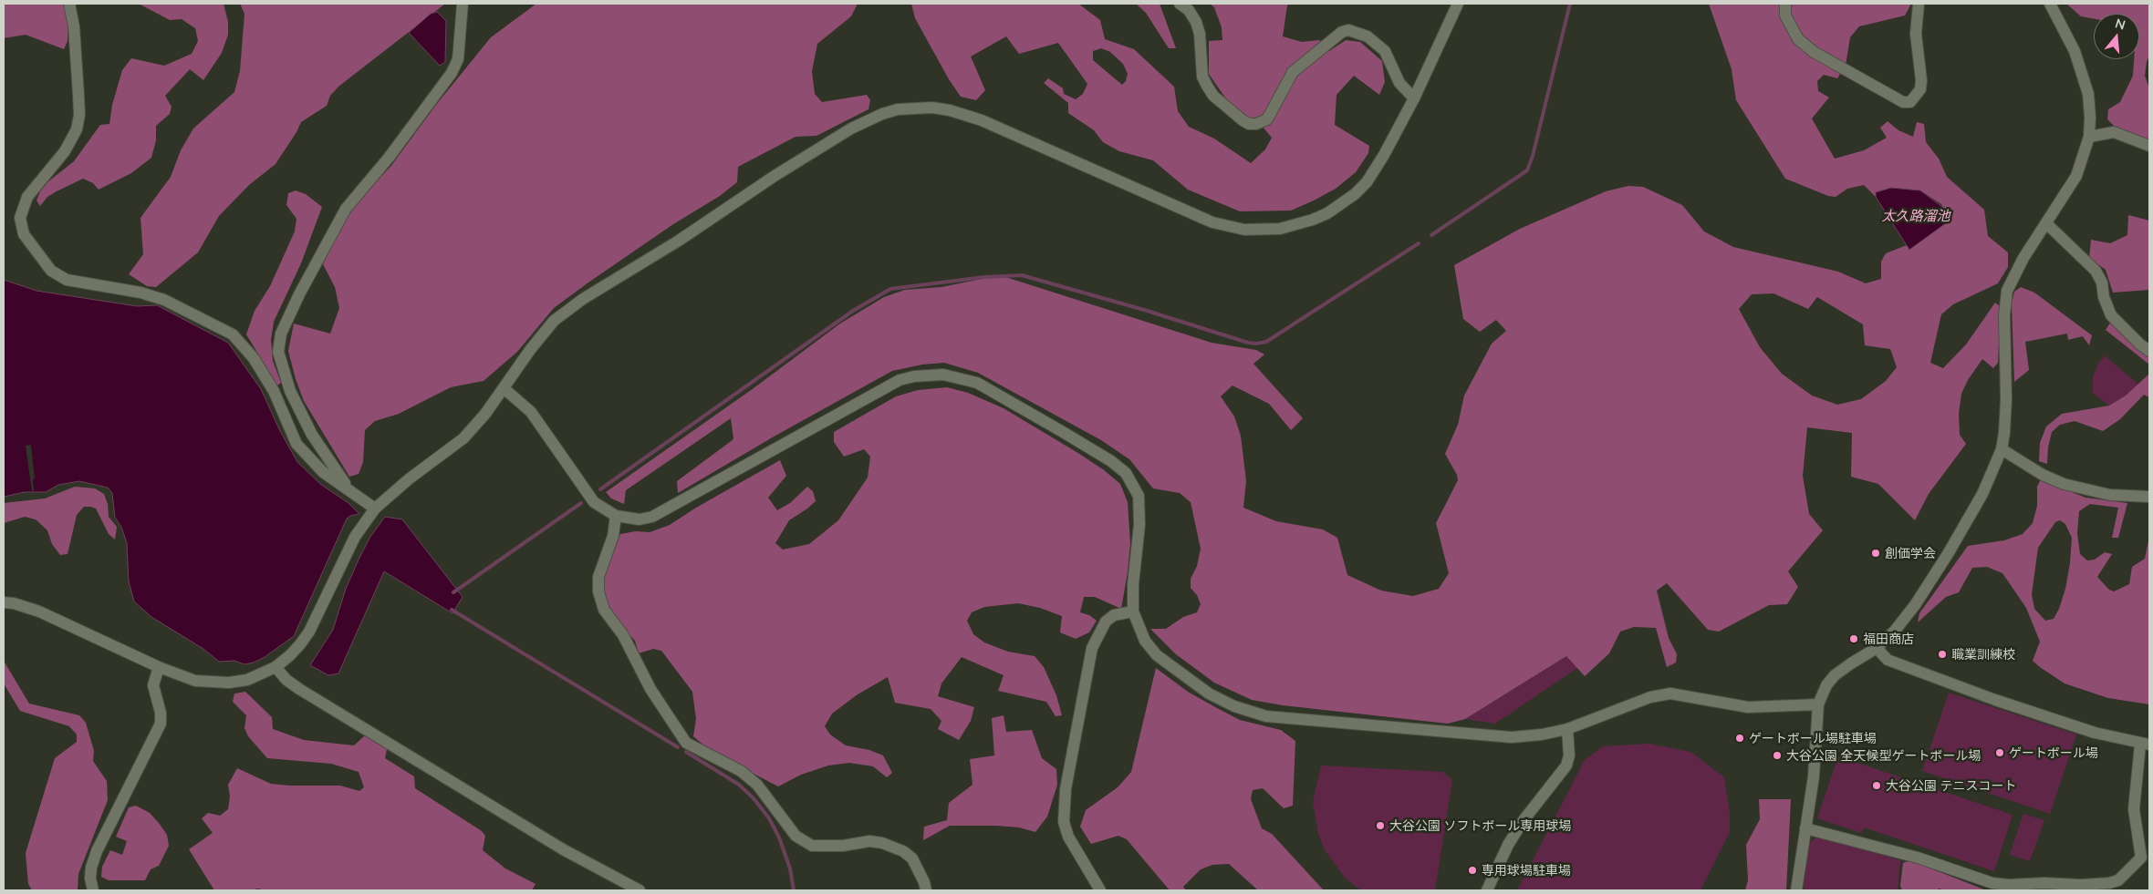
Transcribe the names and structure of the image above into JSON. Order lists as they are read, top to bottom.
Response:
{
  "water": ["太久路溜池"],
  "places": [
    "創価学会",
    "福田商店",
    "職業訓練校",
    "ゲートボール場駐車場",
    "ゲートボール場",
    "大谷公園 全天候型ゲートボール場",
    "大谷公園 テニスコート",
    "大谷公園 ソフトボール専用球場",
    "専用球場駐車場"
  ],
  "north": "top"
}
